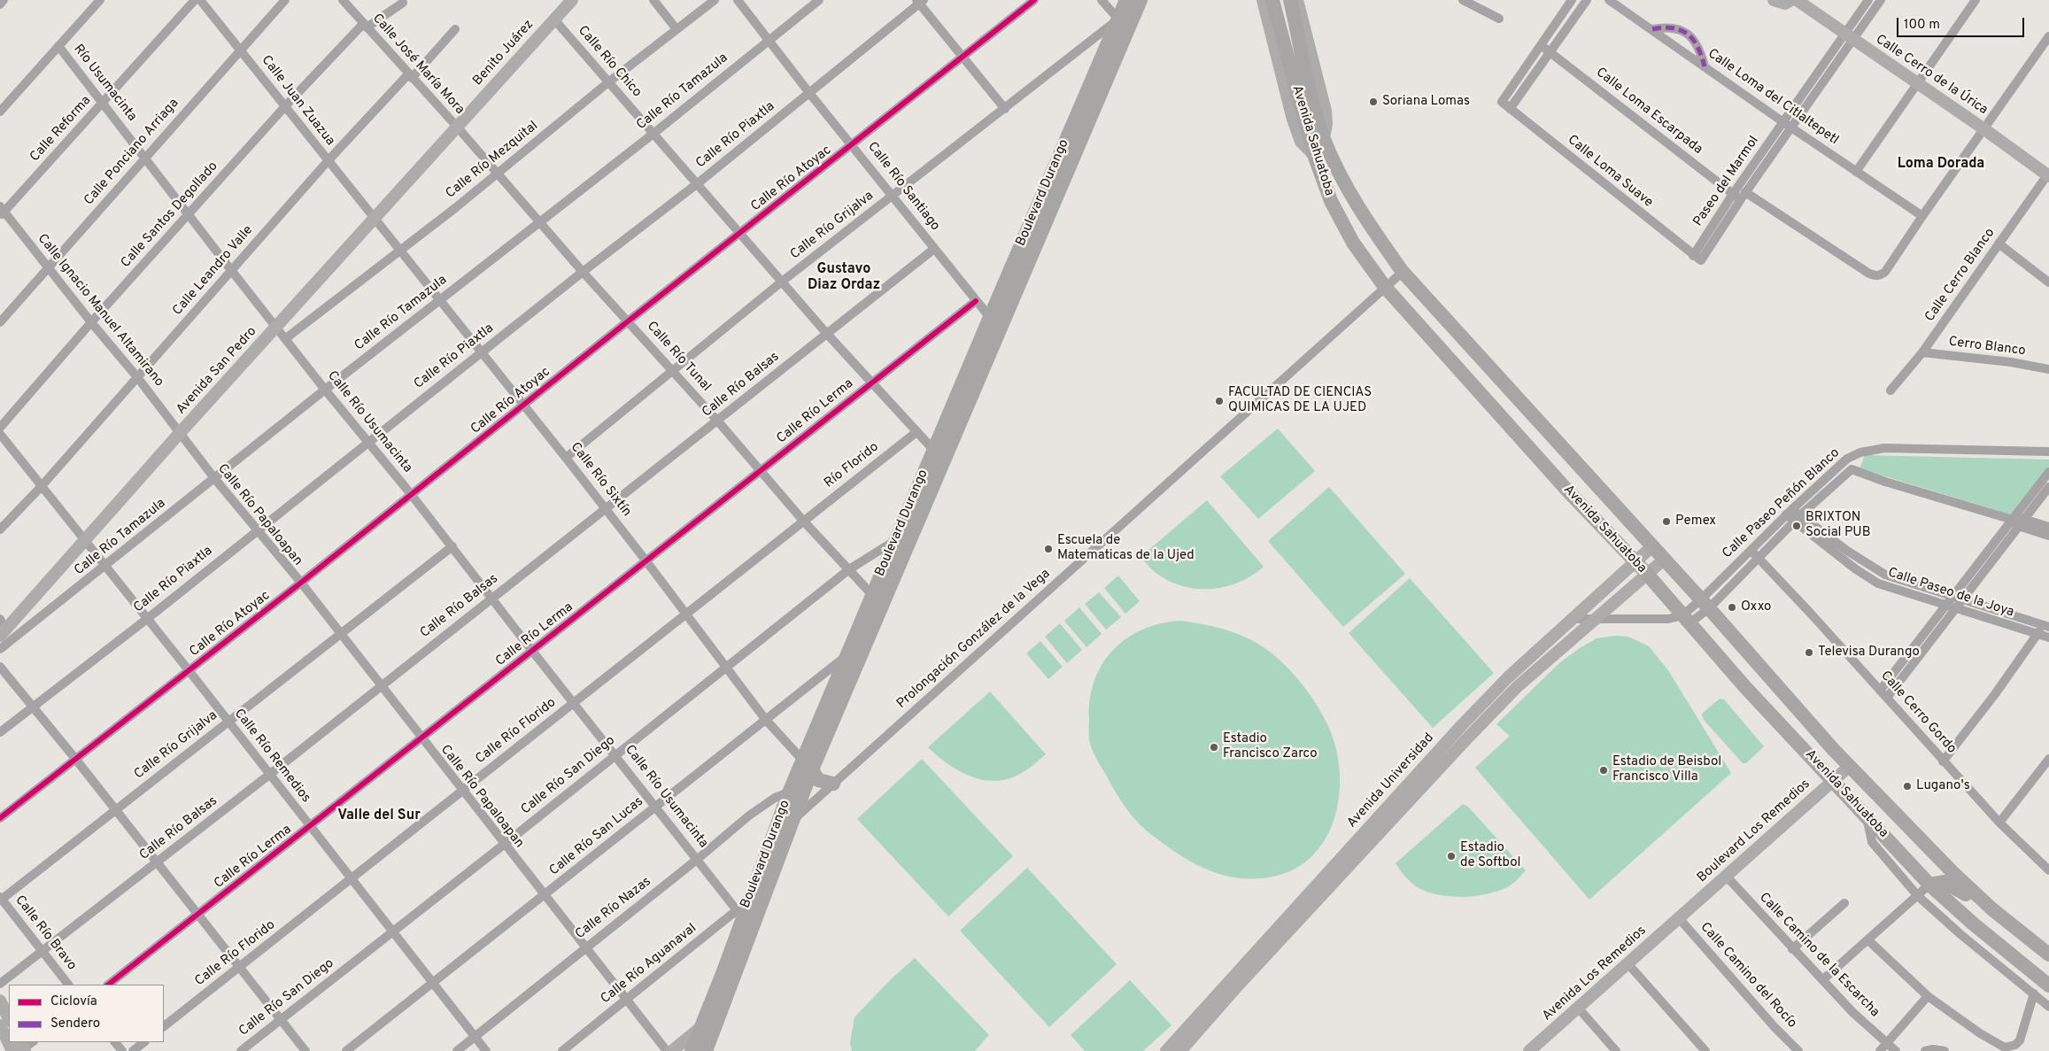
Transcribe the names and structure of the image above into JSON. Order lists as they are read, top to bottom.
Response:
{
  "streets": {
    "main road": ["Avenida Sahuatoba", "Boulevard Durango"],
    "street": [
      "Benito Juárez",
      "Calle Río Chico",
      "Calle José María Mora",
      "Calle Cerro de la Úrica",
      "Río Usumacinta",
      "Calle Río Tamazula",
      "Calle Loma del Citlaltepetl",
      "Calle Juan Zuazua",
      "Calle Loma Escarpada",
      "Calle Reforma",
      "Calle Río Piaxtla",
      "Calle Ponciano Arriaga",
      "Calle Río Mezquital",
      "Calle Loma Suave",
      "Calle Río Atoyac",
      "Paseo del Marmol",
      "Calle Río Santiago",
      "Calle Santos Degollado",
      "Calle Río Grijalva",
      "Calle Leandro Valle",
      "Calle Cerro Blanco",
      "Calle Ignacio Manuel Altamirano",
      "Cerro Blanco",
      "Calle Río Tunal",
      "Avenida San Pedro",
      "Calle Río Balsas",
      "Calle Río Lerma",
      "Calle Río Usumacinta",
      "Río Florido",
      "Calle Río Sixtín",
      "Calle Paseo Peñón Blanco",
      "Calle Río Papaloapan",
      "Calle Paseo de la Joya",
      "Prolongación González de la Vega",
      "Calle Cerro Gordo",
      "Calle Río Florido",
      "Calle Río Remedios",
      "Calle Río San Diego",
      "Avenida Universidad",
      "Boulevard Los Remedios",
      "Calle Río San Lucas",
      "Calle Río Nazas",
      "Calle Río Bravo",
      "Calle Camino de la Escarcha",
      "Calle Río Aguanaval",
      "Avenida Los Remedios",
      "Calle Camino del Rocío"
    ]
  },
  "crossings": [
    ["Benito Juárez", "Calle Río Chico"],
    ["Benito Juárez", "Calle José María Mora"],
    ["Benito Juárez", "Calle Río Tunal"],
    ["Benito Juárez", "Avenida San Pedro"],
    ["Calle Río Chico", "Calle Río Tamazula"],
    ["Calle Río Chico", "Calle Río Piaxtla"],
    ["Calle Río Chico", "Calle Río Mezquital"],
    ["Calle Río Chico", "Calle Río Atoyac"],
    ["Calle Río Chico", "Boulevard Durango"],
    ["Calle Río Chico", "Calle Río Grijalva"],
    ["Calle Río Chico", "Calle Río Balsas"],
    ["Calle Río Chico", "Calle Río Lerma"],
    ["Calle Río Chico", "Río Florido"],
    ["Calle José María Mora", "Calle Santos Degollado"],
    ["Calle José María Mora", "Calle Leandro Valle"],
    ["Calle José María Mora", "Calle Río Tunal"],
    ["Calle José María Mora", "Avenida San Pedro"],
    ["Calle Cerro de la Úrica", "Paseo del Marmol"],
    ["Calle Cerro de la Úrica", "Calle Cerro Blanco"],
    ["Río Usumacinta", "Calle Reforma"],
    ["Río Usumacinta", "Calle Ponciano Arriaga"],
    ["Río Usumacinta", "Calle Santos Degollado"],
    ["Río Usumacinta", "Calle Leandro Valle"],
    ["Río Usumacinta", "Avenida San Pedro"],
    ["Río Usumacinta", "Calle Río Usumacinta"],
    ["Calle Río Tamazula", "Calle Río Santiago"],
    ["Calle Río Tamazula", "Calle Río Tunal"],
    ["Calle Río Tamazula", "Calle Río Usumacinta"],
    ["Calle Río Tamazula", "Calle Río Sixtín"],
    ["Calle Río Tamazula", "Calle Río Papaloapan"],
    ["Calle Río Tamazula", "Calle Río Remedios"],
    ["Calle Loma del Citlaltepetl", "Calle Loma Escarpada"],
    ["Calle Loma del Citlaltepetl", "Paseo del Marmol"],
    ["Calle Juan Zuazua", "Calle Ponciano Arriaga"],
    ["Calle Juan Zuazua", "Calle Santos Degollado"],
    ["Calle Juan Zuazua", "Calle Leandro Valle"],
    ["Calle Juan Zuazua", "Avenida San Pedro"],
    ["Calle Juan Zuazua", "Calle Río Sixtín"],
    ["Calle Loma Escarpada", "Calle Loma Suave"],
    ["Calle Loma Escarpada", "Paseo del Marmol"],
    ["Calle Reforma", "Calle Ignacio Manuel Altamirano"],
    ["Calle Río Piaxtla", "Calle Río Santiago"],
    ["Calle Río Piaxtla", "Calle Río Tunal"],
    ["Calle Río Piaxtla", "Calle Río Usumacinta"],
    ["Calle Río Piaxtla", "Calle Río Sixtín"],
    ["Calle Río Piaxtla", "Calle Río Papaloapan"],
    ["Calle Río Piaxtla", "Calle Río Remedios"],
    ["Avenida Sahuatoba", "Calle Paseo Peñón Blanco"],
    ["Avenida Sahuatoba", "Prolongación González de la Vega"],
    ["Avenida Sahuatoba", "Avenida Universidad"],
    ["Avenida Sahuatoba", "Boulevard Los Remedios"],
    ["Calle Ponciano Arriaga", "Calle Ignacio Manuel Altamirano"],
    ["Calle Río Mezquital", "Calle Río Tunal"],
    ["Calle Río Mezquital", "Calle Río Usumacinta"],
    ["Calle Río Mezquital", "Calle Río Sixtín"],
    ["Calle Loma Suave", "Paseo del Marmol"],
    ["Calle Río Atoyac", "Calle Río Santiago"],
    ["Calle Río Atoyac", "Calle Río Tunal"],
    ["Calle Río Atoyac", "Calle Río Usumacinta"],
    ["Calle Río Atoyac", "Calle Río Sixtín"],
    ["Calle Río Atoyac", "Calle Río Papaloapan"],
    ["Calle Río Atoyac", "Calle Río Remedios"],
    ["Calle Río Santiago", "Boulevard Durango"],
    ["Calle Río Santiago", "Calle Río Grijalva"],
    ["Calle Río Santiago", "Calle Río Balsas"],
    ["Calle Río Santiago", "Calle Río Lerma"],
    ["Boulevard Durango", "Calle Río Grijalva"],
    ["Boulevard Durango", "Calle Río Tunal"],
    ["Boulevard Durango", "Calle Río Usumacinta"],
    ["Boulevard Durango", "Calle Río Sixtín"],
    ["Boulevard Durango", "Prolongación González de la Vega"],
    ["Boulevard Durango", "Calle Río San Diego"],
    ["Boulevard Durango", "Calle Río San Lucas"],
    ["Boulevard Durango", "Calle Río Nazas"],
    ["Boulevard Durango", "Calle Río Aguanaval"],
    ["Calle Santos Degollado", "Calle Ignacio Manuel Altamirano"],
    ["Calle Río Grijalva", "Calle Río Tunal"],
    ["Calle Río Grijalva", "Calle Río Usumacinta"],
    ["Calle Río Grijalva", "Calle Río Sixtín"],
    ["Calle Río Grijalva", "Calle Río Papaloapan"],
    ["Calle Río Grijalva", "Calle Río Remedios"],
    ["Calle Río Grijalva", "Calle Río Bravo"],
    ["Calle Leandro Valle", "Calle Ignacio Manuel Altamirano"],
    ["Calle Leandro Valle", "Calle Río Remedios"],
    ["Calle Cerro Blanco", "Cerro Blanco"],
    ["Calle Ignacio Manuel Altamirano", "Avenida San Pedro"],
    ["Calle Ignacio Manuel Altamirano", "Calle Río Papaloapan"],
    ["Calle Río Tunal", "Avenida San Pedro"],
    ["Calle Río Tunal", "Calle Río Balsas"],
    ["Calle Río Tunal", "Calle Río Lerma"],
    ["Calle Río Tunal", "Río Florido"],
    ["Calle Río Tunal", "Calle Río Florido"],
    ["Calle Río Tunal", "Calle Río San Diego"],
    ["Avenida San Pedro", "Calle Río Usumacinta"],
    ["Avenida San Pedro", "Calle Río Sixtín"],
    ["Avenida San Pedro", "Calle Río Papaloapan"],
    ["Avenida San Pedro", "Calle Río Remedios"],
    ["Calle Río Balsas", "Calle Río Usumacinta"],
    ["Calle Río Balsas", "Calle Río Sixtín"],
    ["Calle Río Balsas", "Calle Río Papaloapan"],
    ["Calle Río Balsas", "Calle Río Remedios"],
    ["Calle Río Balsas", "Calle Río Bravo"],
    ["Calle Río Lerma", "Calle Río Usumacinta"],
    ["Calle Río Lerma", "Calle Río Sixtín"],
    ["Calle Río Lerma", "Calle Río Papaloapan"],
    ["Calle Río Lerma", "Calle Río Remedios"],
    ["Calle Río Usumacinta", "Calle Río Florido"],
    ["Calle Río Usumacinta", "Calle Río San Diego"],
    ["Calle Río Usumacinta", "Calle Río San Lucas"],
    ["Calle Río Usumacinta", "Calle Río Nazas"],
    ["Calle Río Usumacinta", "Calle Río Aguanaval"],
    ["Río Florido", "Calle Río Florido"],
    ["Calle Río Sixtín", "Calle Río Florido"],
    ["Calle Río Sixtín", "Calle Río San Diego"],
    ["Calle Río Sixtín", "Calle Río San Lucas"],
    ["Calle Paseo Peñón Blanco", "Calle Paseo de la Joya"],
    ["Calle Paseo Peñón Blanco", "Calle Cerro Gordo"],
    ["Calle Río Papaloapan", "Calle Río Florido"],
    ["Calle Río Papaloapan", "Calle Río San Diego"],
    ["Calle Río Papaloapan", "Calle Río San Lucas"],
    ["Calle Río Papaloapan", "Calle Río Nazas"],
    ["Calle Río Papaloapan", "Calle Río Aguanaval"],
    ["Calle Río Florido", "Calle Río Remedios"],
    ["Calle Río Remedios", "Calle Río San Diego"],
    ["Calle Río Remedios", "Calle Río San Lucas"],
    ["Calle Río Remedios", "Calle Río Nazas"],
    ["Boulevard Los Remedios", "Calle Camino de la Escarcha"],
    ["Boulevard Los Remedios", "Avenida Los Remedios"],
    ["Boulevard Los Remedios", "Calle Camino del Rocío"],
    ["Avenida Los Remedios", "Calle Camino del Rocío"]
  ],
  "districts": ["Loma Dorada", "Gustavo Diaz Ordaz", "Valle del Sur"],
  "places": [
    "Soriana Lomas",
    "FACULTAD DE CIENCIAS QUIMICAS DE LA UJED",
    "Pemex",
    "BRIXTON Social PUB",
    "Escuela de Matematicas de la Ujed",
    "Oxxo",
    "Televisa Durango",
    "Estadio Francisco Zarco",
    "Estadio de Beisbol Francisco Villa",
    "Lugano's",
    "Estadio de Softbol"
  ],
  "legend": ["Ciclovía", "Sendero"],
  "scale_bar": "100 m"
}
